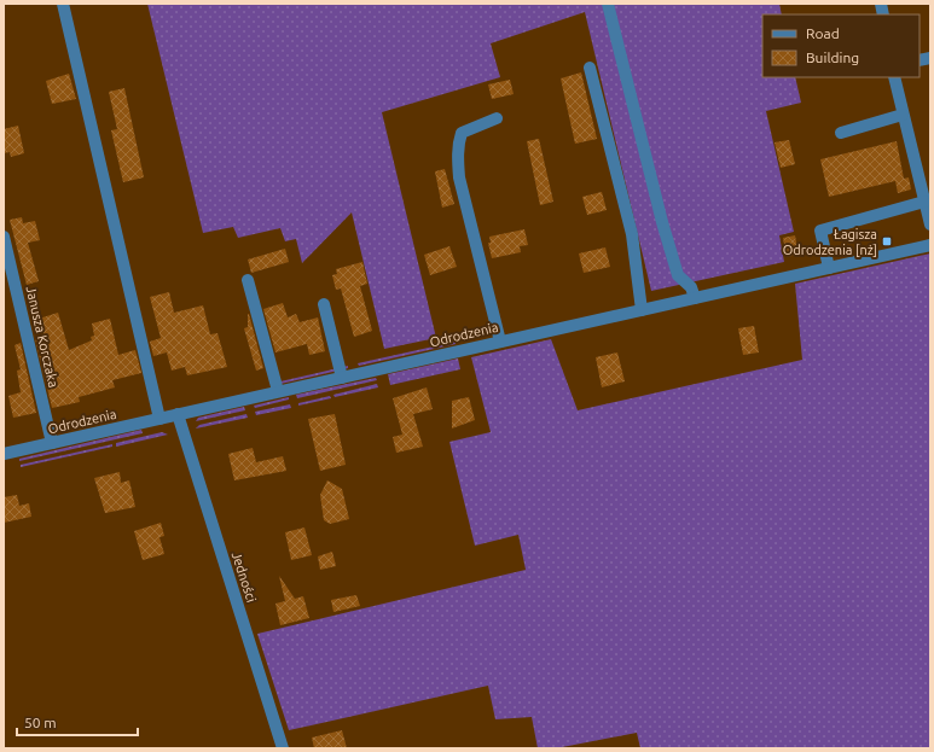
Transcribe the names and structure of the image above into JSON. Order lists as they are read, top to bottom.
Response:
{
  "streets": {
    "street": ["Odrodzenia", "Janusza Korczaka", "Jedności"]
  },
  "crossings": [
    ["Odrodzenia", "Janusza Korczaka"],
    ["Odrodzenia", "Jedności"]
  ],
  "places": {
    "transit": ["Łagisza Odrodzenia [nż]"]
  },
  "legend": ["Road", "Building"],
  "scale_bar": "50 m"
}
